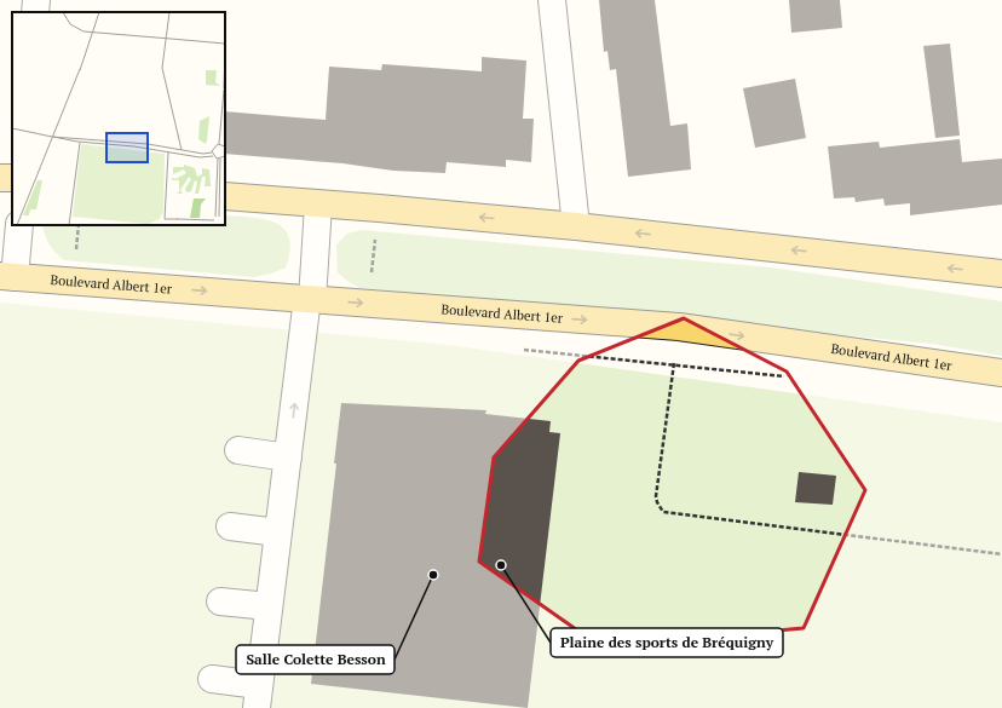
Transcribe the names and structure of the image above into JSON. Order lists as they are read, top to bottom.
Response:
{
  "streets": {
    "main road": ["Boulevard Albert 1er"]
  },
  "places": ["Plaine des sports de Bréquigny", "Salle Colette Besson"]
}
